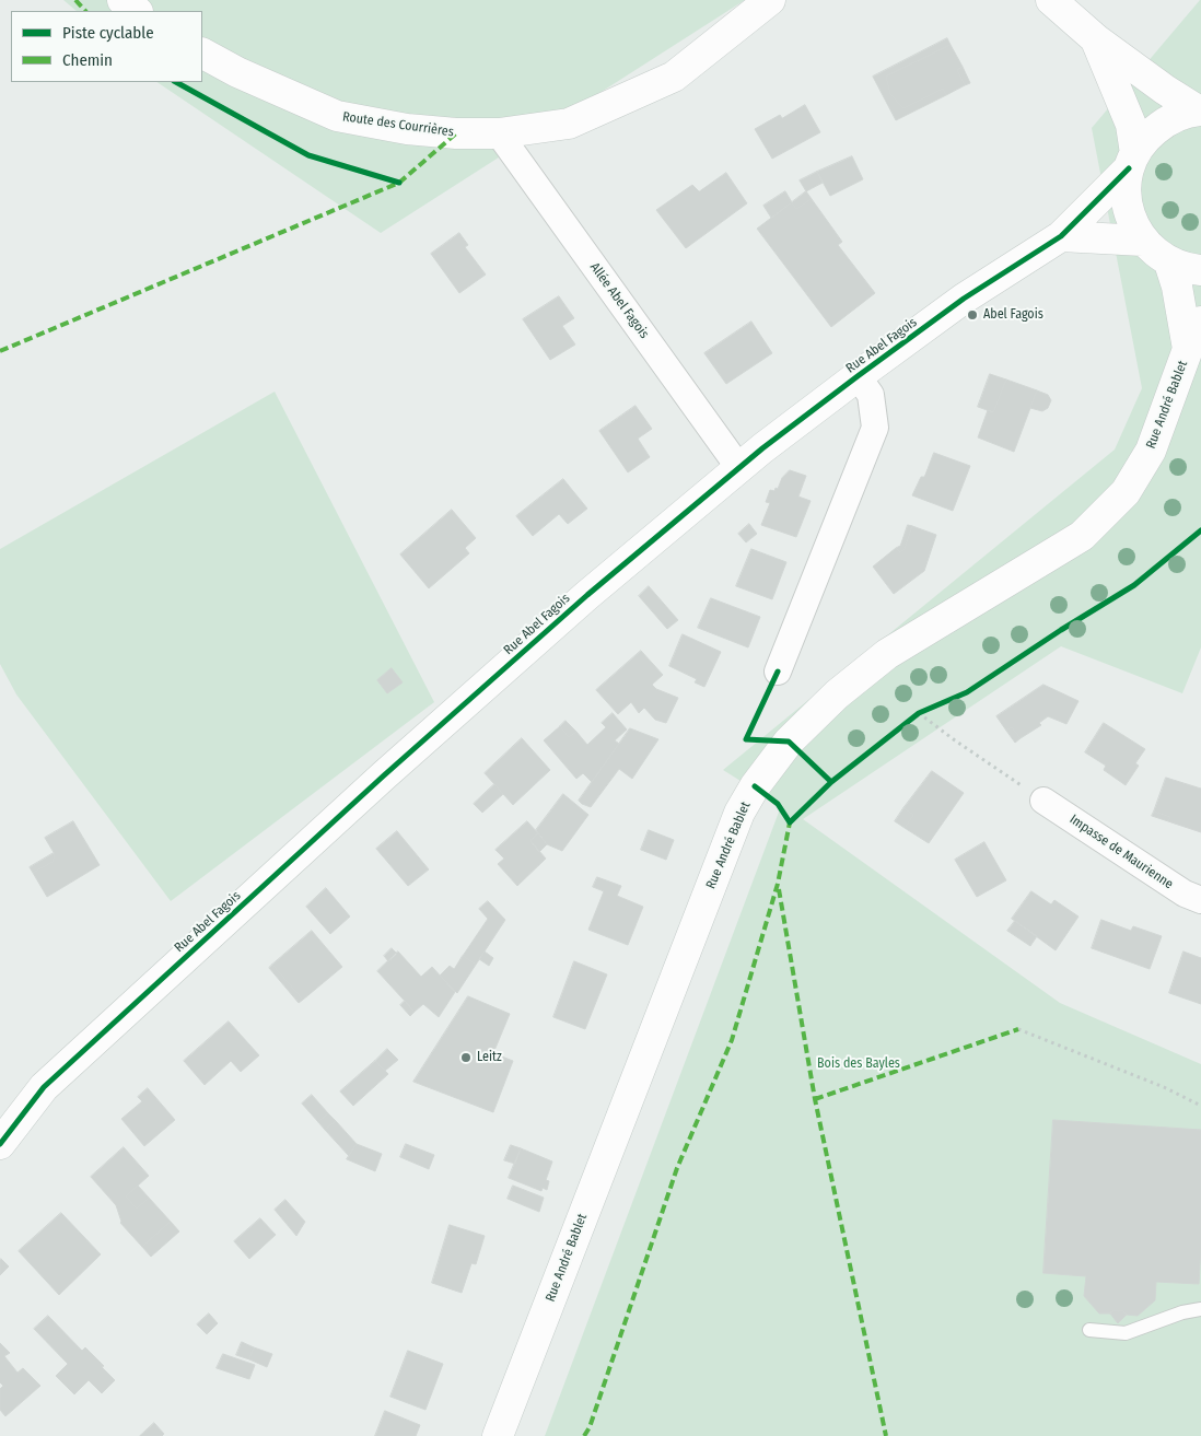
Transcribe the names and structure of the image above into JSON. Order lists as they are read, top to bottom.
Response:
{
  "streets": {
    "main road": ["Route des Courrières", "Rue Abel Fagois", "Rue André Bablet"],
    "street": ["Allée Abel Fagois", "Impasse de Maurienne"]
  },
  "crossings": [
    ["Route des Courrières", "Allée Abel Fagois"],
    ["Allée Abel Fagois", "Rue Abel Fagois"]
  ],
  "parks": ["Bois des Bayles"],
  "places": ["Abel Fagois", "Leitz"],
  "legend": ["Piste cyclable", "Chemin"]
}
